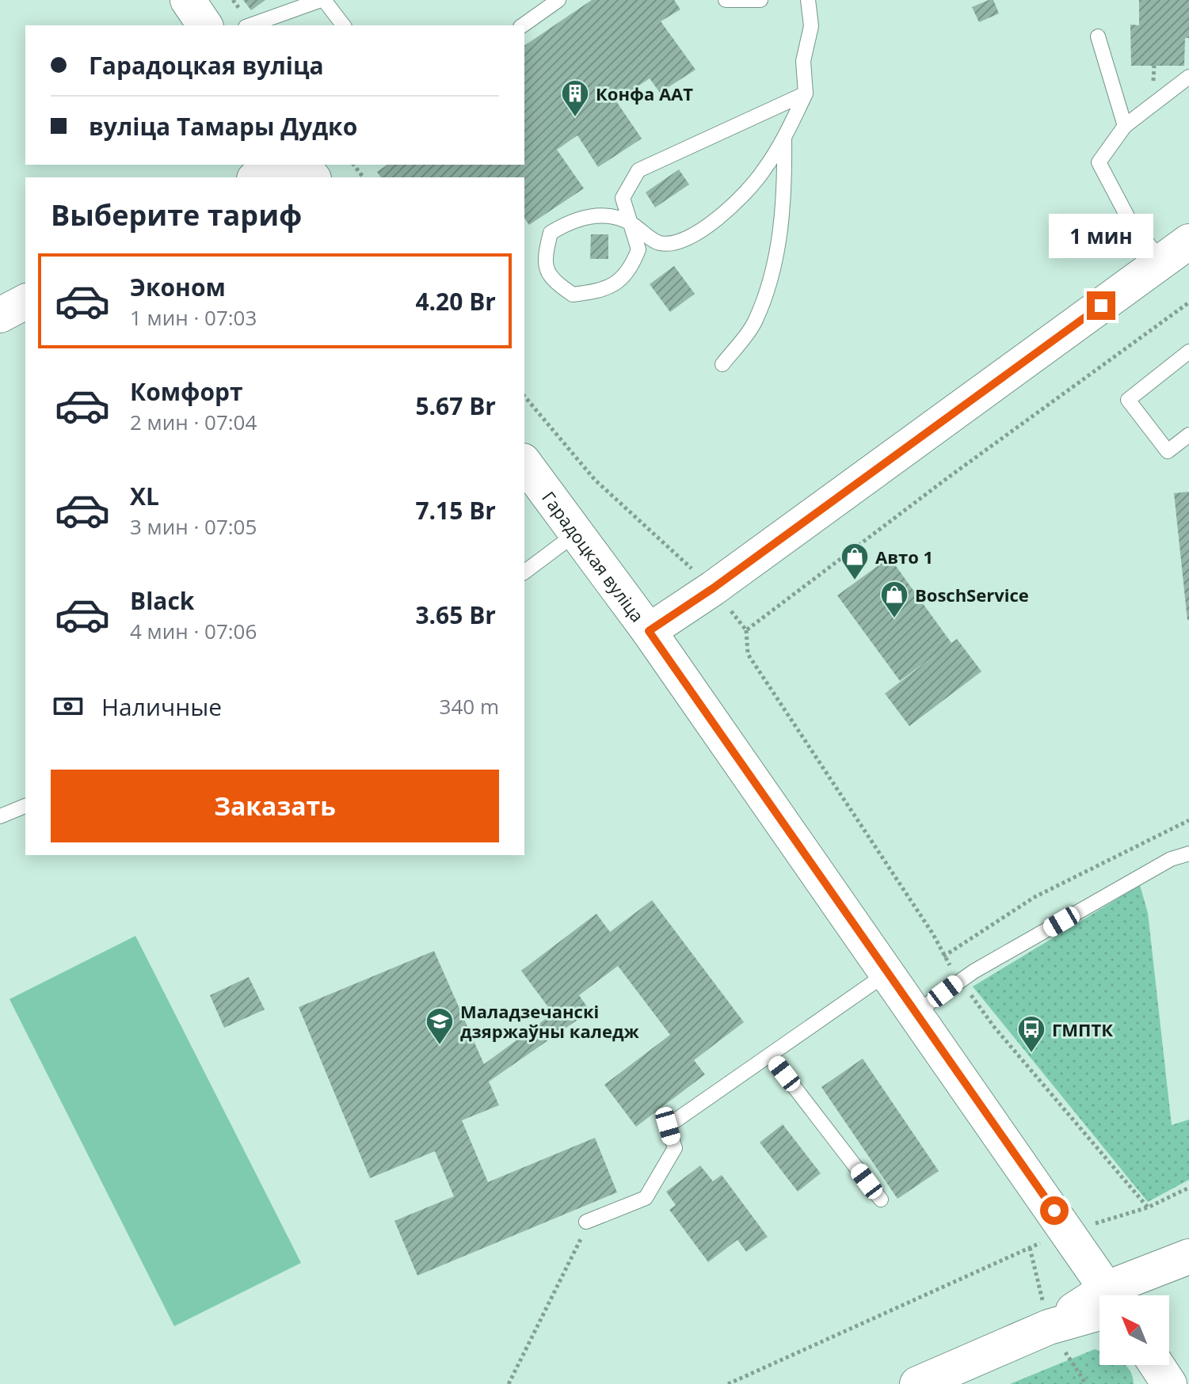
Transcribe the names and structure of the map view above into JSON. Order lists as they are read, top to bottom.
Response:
{
  "streets": {
    "street": ["Гарадоцкая вуліца"]
  },
  "places": {
    "building": ["Конфа ААТ"],
    "shop": ["Авто 1", "BoschService"],
    "school or university": ["Маладзечанскі дзяржаўны каледж"],
    "bus stop": ["ГМПТК"]
  },
  "north": "top left",
  "page": {
    "banner": ["Гарадоцкая вуліца", "вуліца Тамары Дудко"],
    "heading": "Выберите тариф",
    "bubble": "1 мин",
    "list": [
      {
        "name": "Эконом",
        "note": "1 мин · 07:03",
        "value": "4.20 Br"
      },
      {
        "name": "Комфорт",
        "note": "2 мин · 07:04",
        "value": "5.67 Br"
      },
      {
        "name": "XL",
        "note": "3 мин · 07:05",
        "value": "7.15 Br"
      },
      {
        "name": "Black",
        "note": "4 мин · 07:06",
        "value": "3.65 Br"
      }
    ],
    "pay": ["Наличные", "340 m"],
    "buttons": "Заказать"
  }
}
